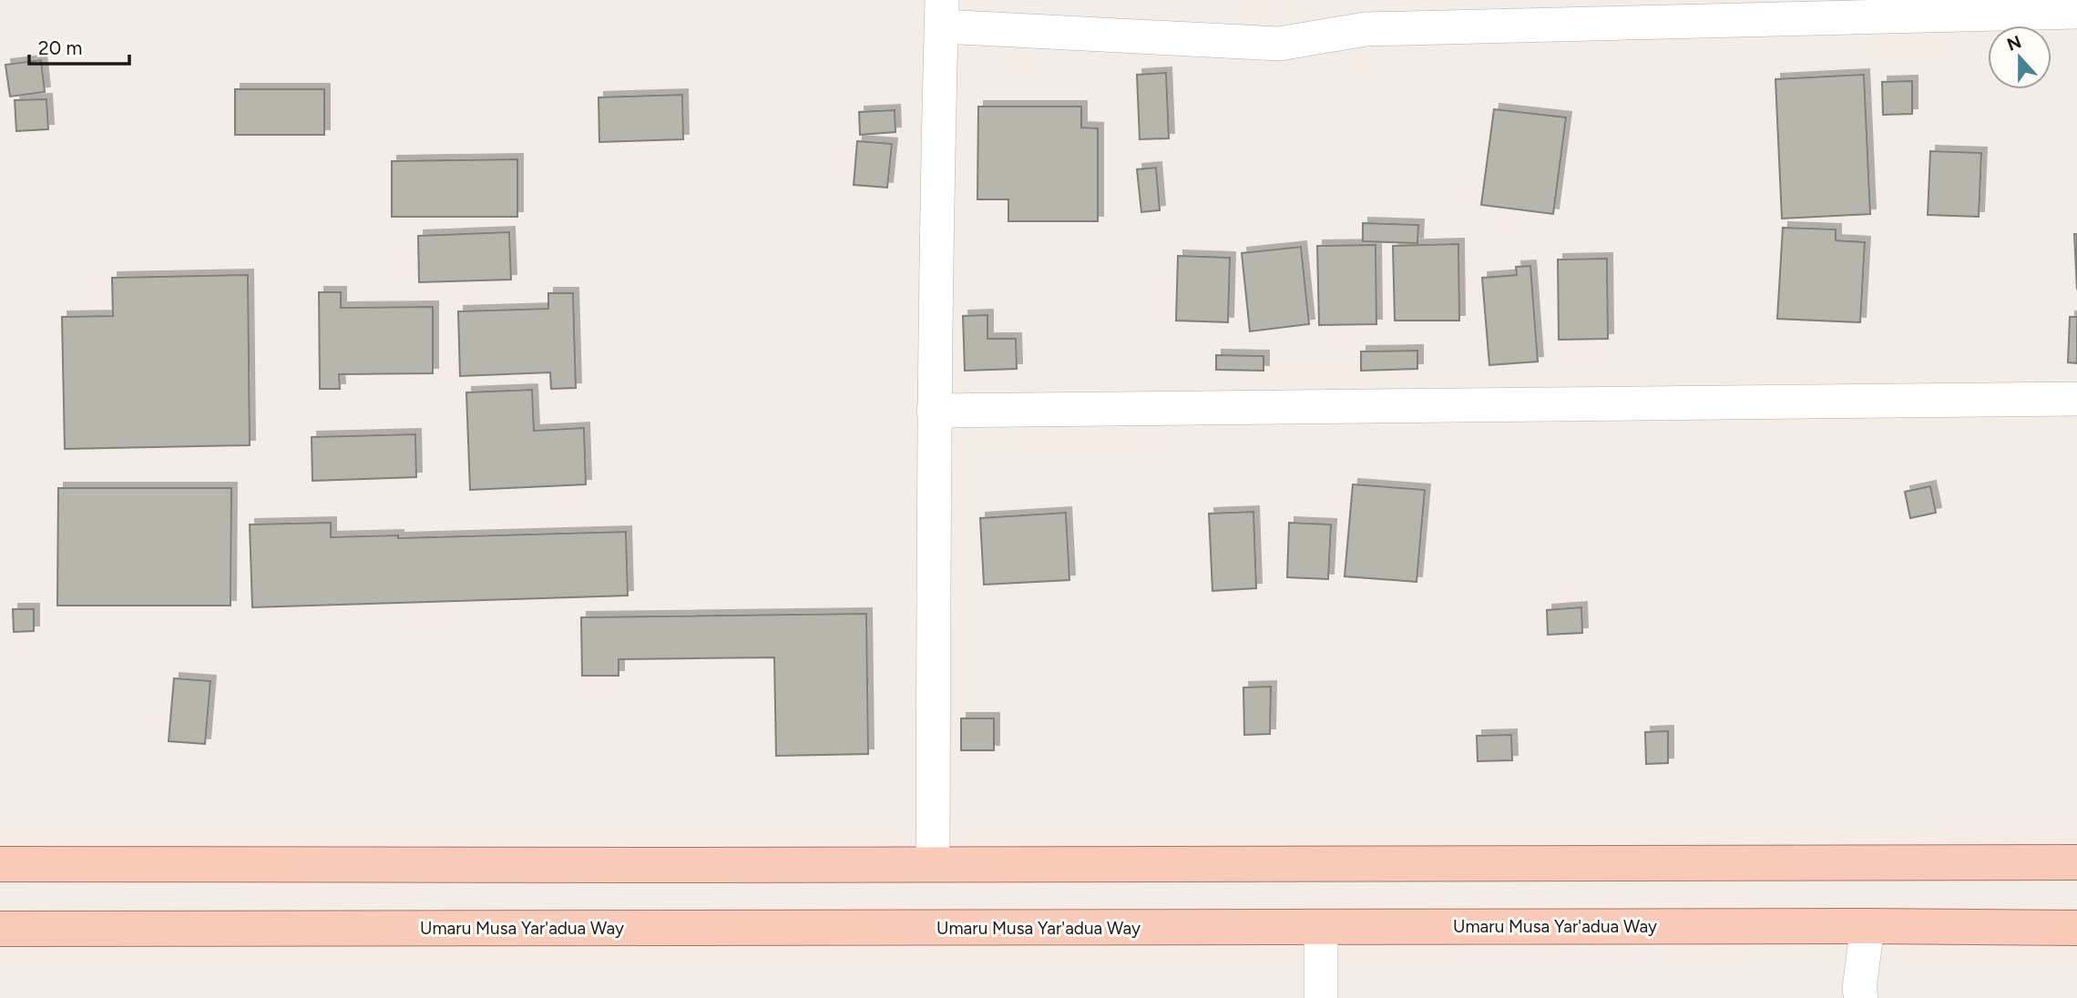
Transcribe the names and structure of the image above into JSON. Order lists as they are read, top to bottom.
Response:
{
  "streets": {
    "main road": ["Umaru Musa Yar'adua Way"]
  },
  "scale_bar": "20 m",
  "north": "top"
}
